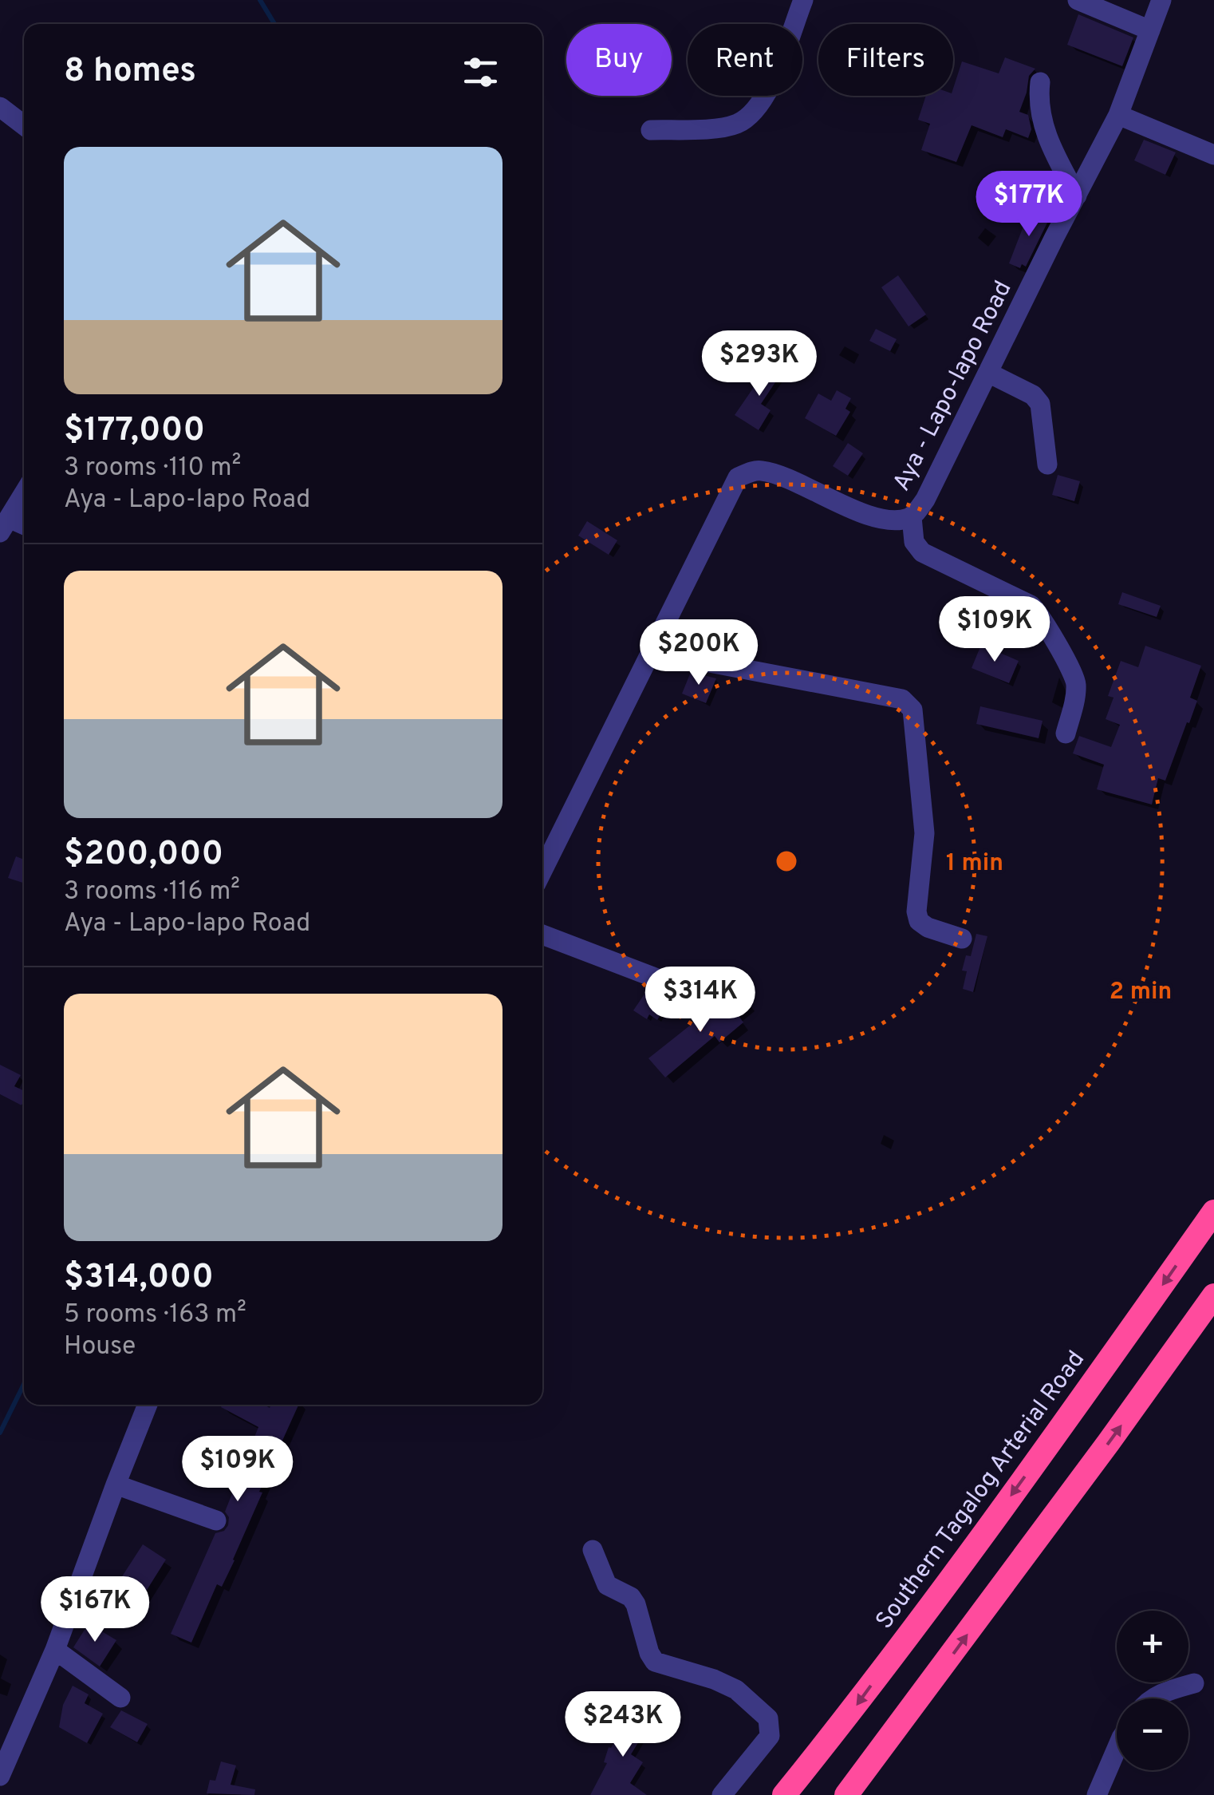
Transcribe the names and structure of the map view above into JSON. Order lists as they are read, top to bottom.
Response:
{
  "streets": {
    "highway": ["Southern Tagalog Arterial Road"],
    "street": ["Aya - Lapo-lapo Road"]
  },
  "page": {
    "chip": ["Buy", "Rent", "Filters"],
    "heading": "8 homes",
    "list": [
      {
        "name": "$177,000",
        "note": "3 rooms · 110 m² · Aya - Lapo-lapo Road"
      },
      {
        "name": "$200,000",
        "note": "3 rooms · 116 m² · Aya - Lapo-lapo Road"
      },
      {
        "name": "$314,000",
        "note": "5 rooms · 163 m² · House"
      }
    ],
    "price": [
      "$177K",
      "$293K",
      "$109K",
      "$200K",
      "$314K",
      "$109K",
      "$167K",
      "$243K"
    ],
    "map_buttons": ["+", "−"]
  },
  "rings": ["1 min", "2 min"]
}
